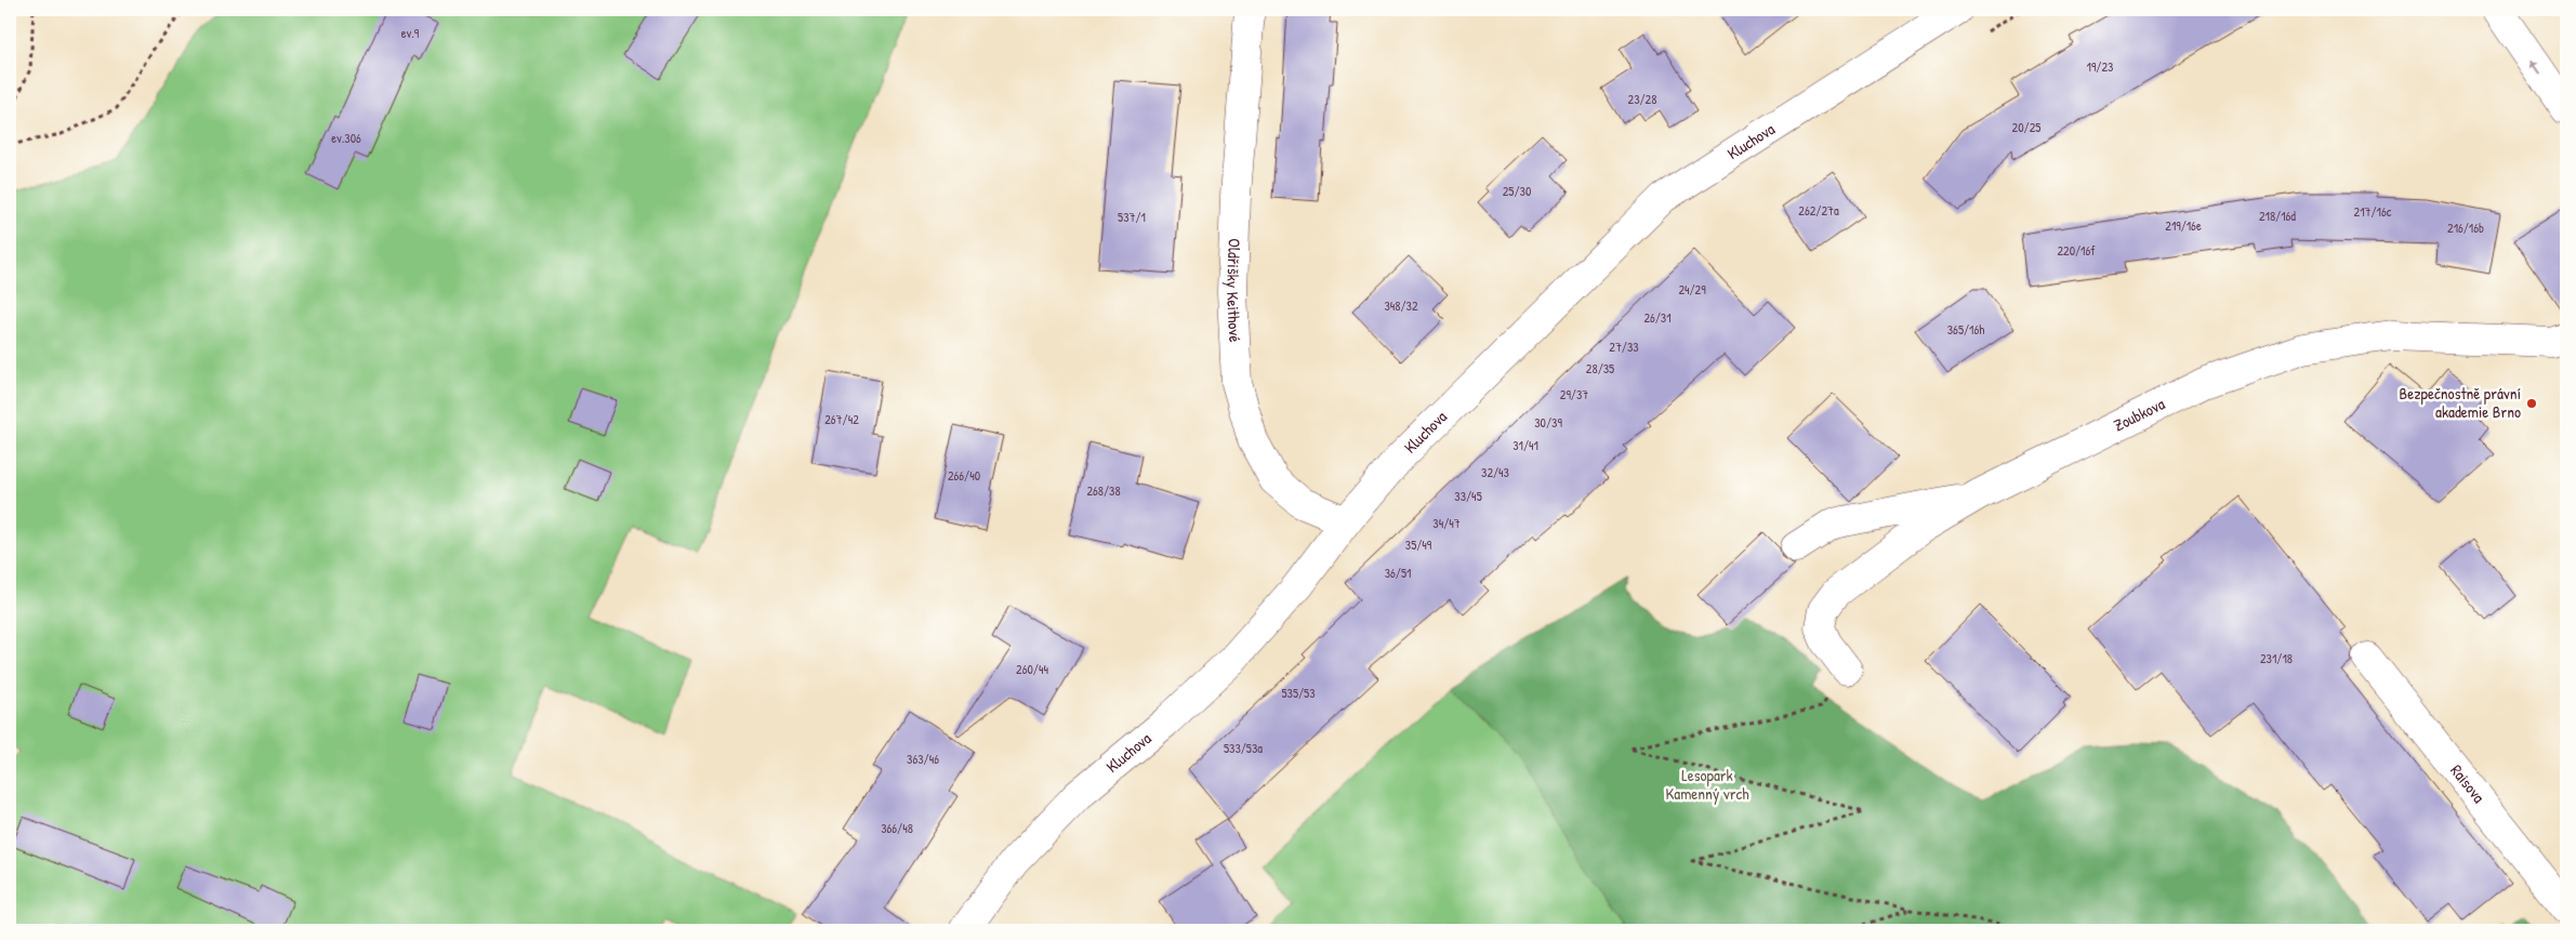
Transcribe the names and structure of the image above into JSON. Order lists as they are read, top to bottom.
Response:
{
  "streets": {
    "street": [
      "Kluchova",
      "Oldřišky Keithové",
      "Zoubkova",
      "Raisova"
    ]
  },
  "crossings": [
    ["Kluchova", "Oldřišky Keithové"]
  ],
  "parks": ["Lesopark Kamenný vrch"],
  "places": ["Bezpečnostně právní akademie Brno"],
  "house_numbers": [
    "ev.9",
    "19/23",
    "23/28",
    "20/25",
    "ev.306",
    "25/30",
    "262/27a",
    "217/16c",
    "218/16d",
    "537/1",
    "219/16e",
    "216/16b",
    "220/16f",
    "24/29",
    "348/32",
    "26/31",
    "365/16h",
    "27/33",
    "28/35",
    "29/37",
    "267/42",
    "30/39",
    "31/41",
    "32/43",
    "266/40",
    "268/38",
    "33/45",
    "34/47",
    "35/49",
    "36/51",
    "231/18",
    "260/44",
    "535/53",
    "533/53a",
    "363/46",
    "366/48"
  ]
}
